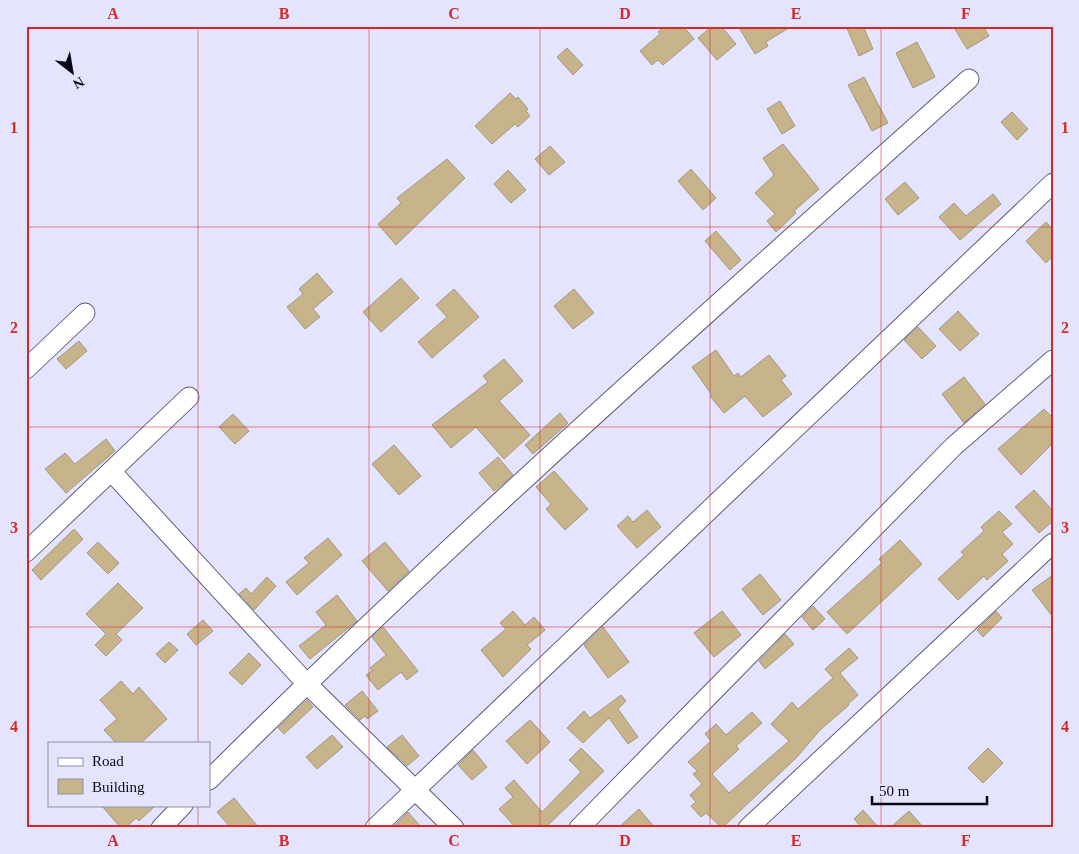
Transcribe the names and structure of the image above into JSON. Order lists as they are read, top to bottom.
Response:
{
  "legend": ["Road", "Building"],
  "scale_bar": "50 m",
  "north": "bottom right",
  "grid": {
    "columns": [
      "A",
      "B",
      "C",
      "D",
      "E",
      "F"
    ],
    "rows": [
      "1",
      "2",
      "3",
      "4"
    ]
  }
}
